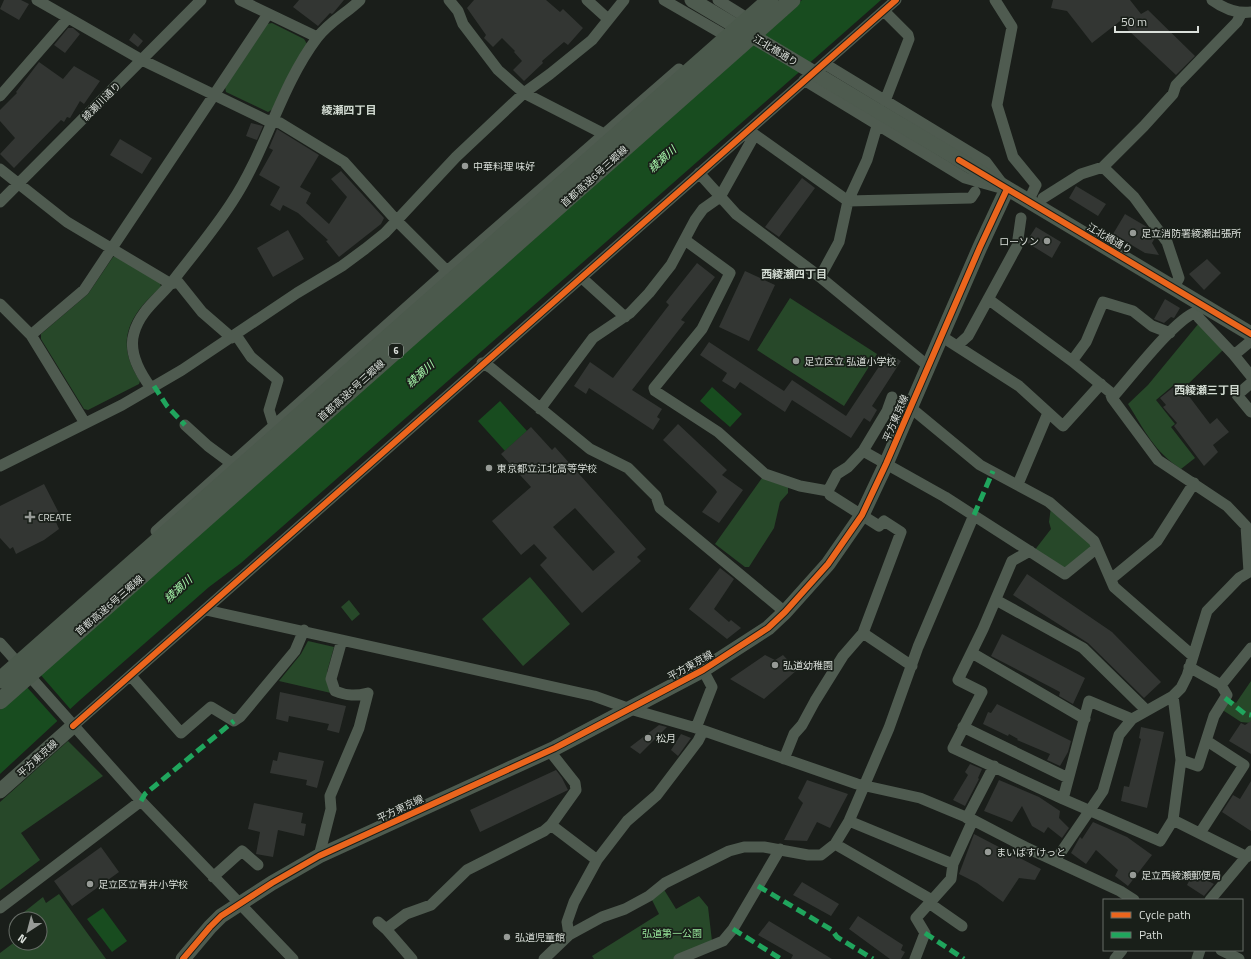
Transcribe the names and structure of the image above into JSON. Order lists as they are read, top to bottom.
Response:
{
  "streets": {
    "highway": ["首都高速6号三郷線", "6"],
    "main road": ["江北橋通り", "平方東京線"],
    "street": ["綾瀬川通り"]
  },
  "crossings": [
    ["江北橋通り", "平方東京線"]
  ],
  "districts": ["綾瀬四丁目", "西綾瀬四丁目", "西綾瀬三丁目"],
  "water": ["綾瀬川"],
  "parks": ["弘道第一公園"],
  "places": {
    "other": [
      "中華料理 味好",
      "足立消防署綾瀬出張所",
      "ローソン",
      "足立区立 弘道小学校",
      "東京都立江北高等学校",
      "弘道幼稚園",
      "松月",
      "まいばすけっと",
      "足立西綾瀬郵便局",
      "足立区立青井小学校",
      "弘道児童館"
    ],
    "health": ["CREATE"]
  },
  "legend": ["Cycle path", "Path"],
  "scale_bar": "50 m",
  "north": "bottom left"
}
